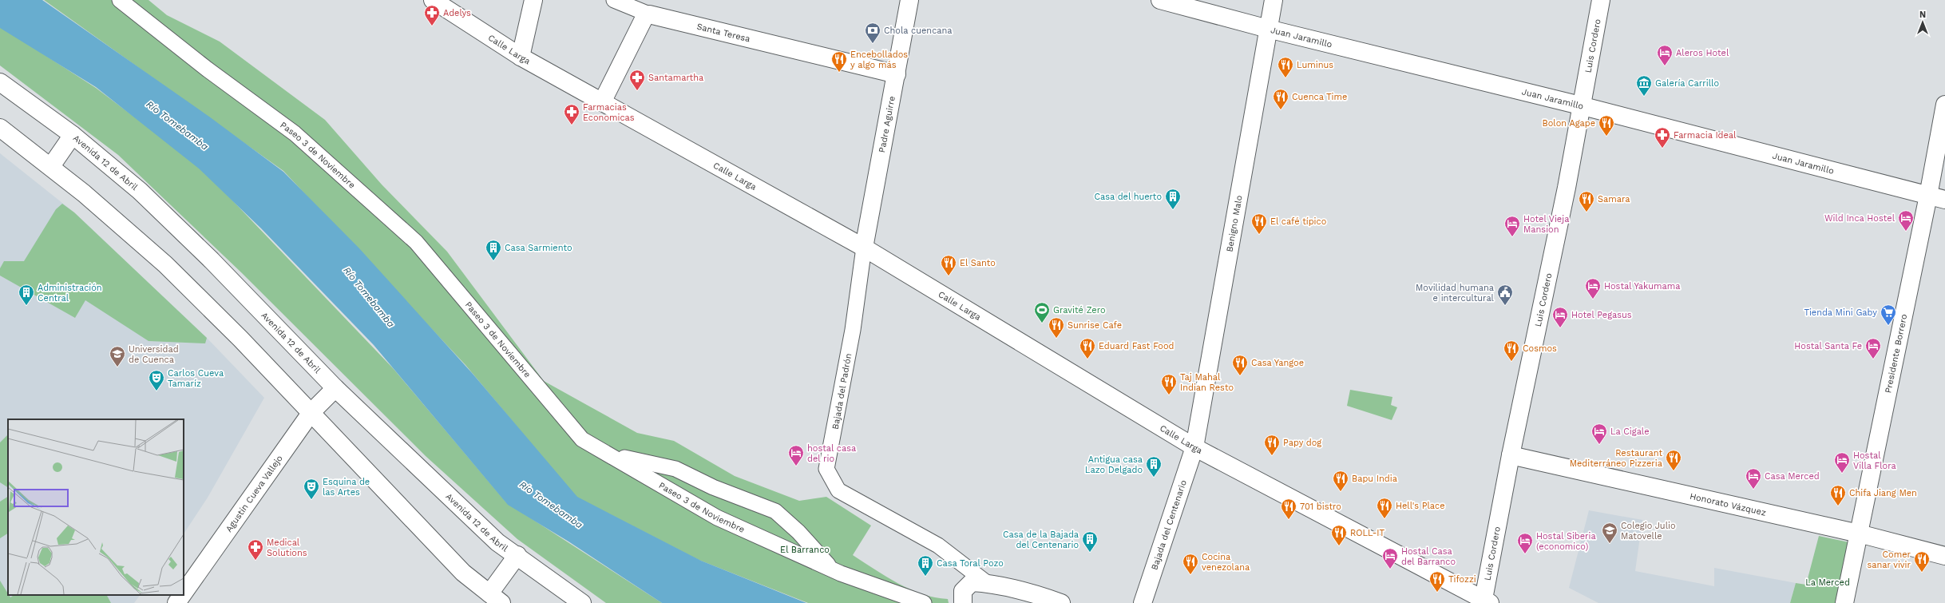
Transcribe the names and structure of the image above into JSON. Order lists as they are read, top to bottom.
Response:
{
  "streets": {
    "street": [
      "Santa Teresa",
      "Juan Jaramillo",
      "Luis Cordero",
      "Calle Larga",
      "Padre Aguirre",
      "Paseo 3 de Noviembre",
      "Avenida 12 de Abril",
      "Benigno Malo",
      "Presidente Borrero",
      "Bajada del Padrón",
      "Agustín Cueva Vallejo",
      "Honorato Vázquez",
      "Bajada del Centenario"
    ]
  },
  "crossings": [
    ["Santa Teresa", "Padre Aguirre"],
    ["Juan Jaramillo", "Luis Cordero"],
    ["Juan Jaramillo", "Benigno Malo"],
    ["Juan Jaramillo", "Presidente Borrero"],
    ["Luis Cordero", "Calle Larga"],
    ["Luis Cordero", "Honorato Vázquez"],
    ["Calle Larga", "Padre Aguirre"],
    ["Calle Larga", "Benigno Malo"],
    ["Calle Larga", "Bajada del Padrón"],
    ["Calle Larga", "Bajada del Centenario"],
    ["Padre Aguirre", "Bajada del Padrón"],
    ["Avenida 12 de Abril", "Agustín Cueva Vallejo"],
    ["Benigno Malo", "Bajada del Centenario"],
    ["Presidente Borrero", "Honorato Vázquez"]
  ],
  "water": ["Río Tomebamba"],
  "parks": ["El Barranco", "La Merced"],
  "places": {
    "pharmacy": [
      "Adelys",
      "Santamartha",
      "Farmacias Economicas",
      "Farmacia Ideal",
      "Medical Solutions"
    ],
    "bank": ["Chola cuencana"],
    "hotel": [
      "Aleros Hotel",
      "Wild Inca Hostel",
      "Hotel Vieja Mansion",
      "Hostal Yakumama",
      "Hotel Pegasus",
      "Hostal Santa Fe",
      "La Cigale",
      "hostal casa del rio",
      "Hostal Villa Flora",
      "Casa Merced",
      "Hostal Siberia (economico)",
      "Hostal Casa del Barranco"
    ],
    "restaurant": [
      "Encebollados y algo más",
      "Luminus",
      "Cuenca Time",
      "Bolon Agape",
      "Samara",
      "El café típico",
      "El Santo",
      "Sunrise Cafe",
      "Eduard Fast Food",
      "Cosmos",
      "Casa Yangoe",
      "Taj Mahal Indian Resto",
      "Papy dog",
      "Restaurant Mediterráneo Pizzeria",
      "Bapu India",
      "Chifa Jiang Men",
      "Hell's Place",
      "701 bistro",
      "ROLL-IT",
      "Comer sanar vivir",
      "Cocina venezolana",
      "Tifozzi"
    ],
    "museum": ["Galería Carrillo"],
    "building": [
      "Casa del huerto",
      "Casa Sarmiento",
      "Administración Central",
      "Antigua casa Lazo Delgado",
      "Casa de la Bajada del Centenario",
      "Casa Toral Pozo"
    ],
    "public building": ["Movilidad humana e intercultural"],
    "sports": ["Gravité Zero"],
    "supermarket": ["Tienda Mini Gaby"],
    "school or university": ["Universidad de Cuenca", "Colegio Julio Matovelle"],
    "theatre": ["Carlos Cueva Tamaríz", "Esquina de las Artes"]
  },
  "north": "top"
}
